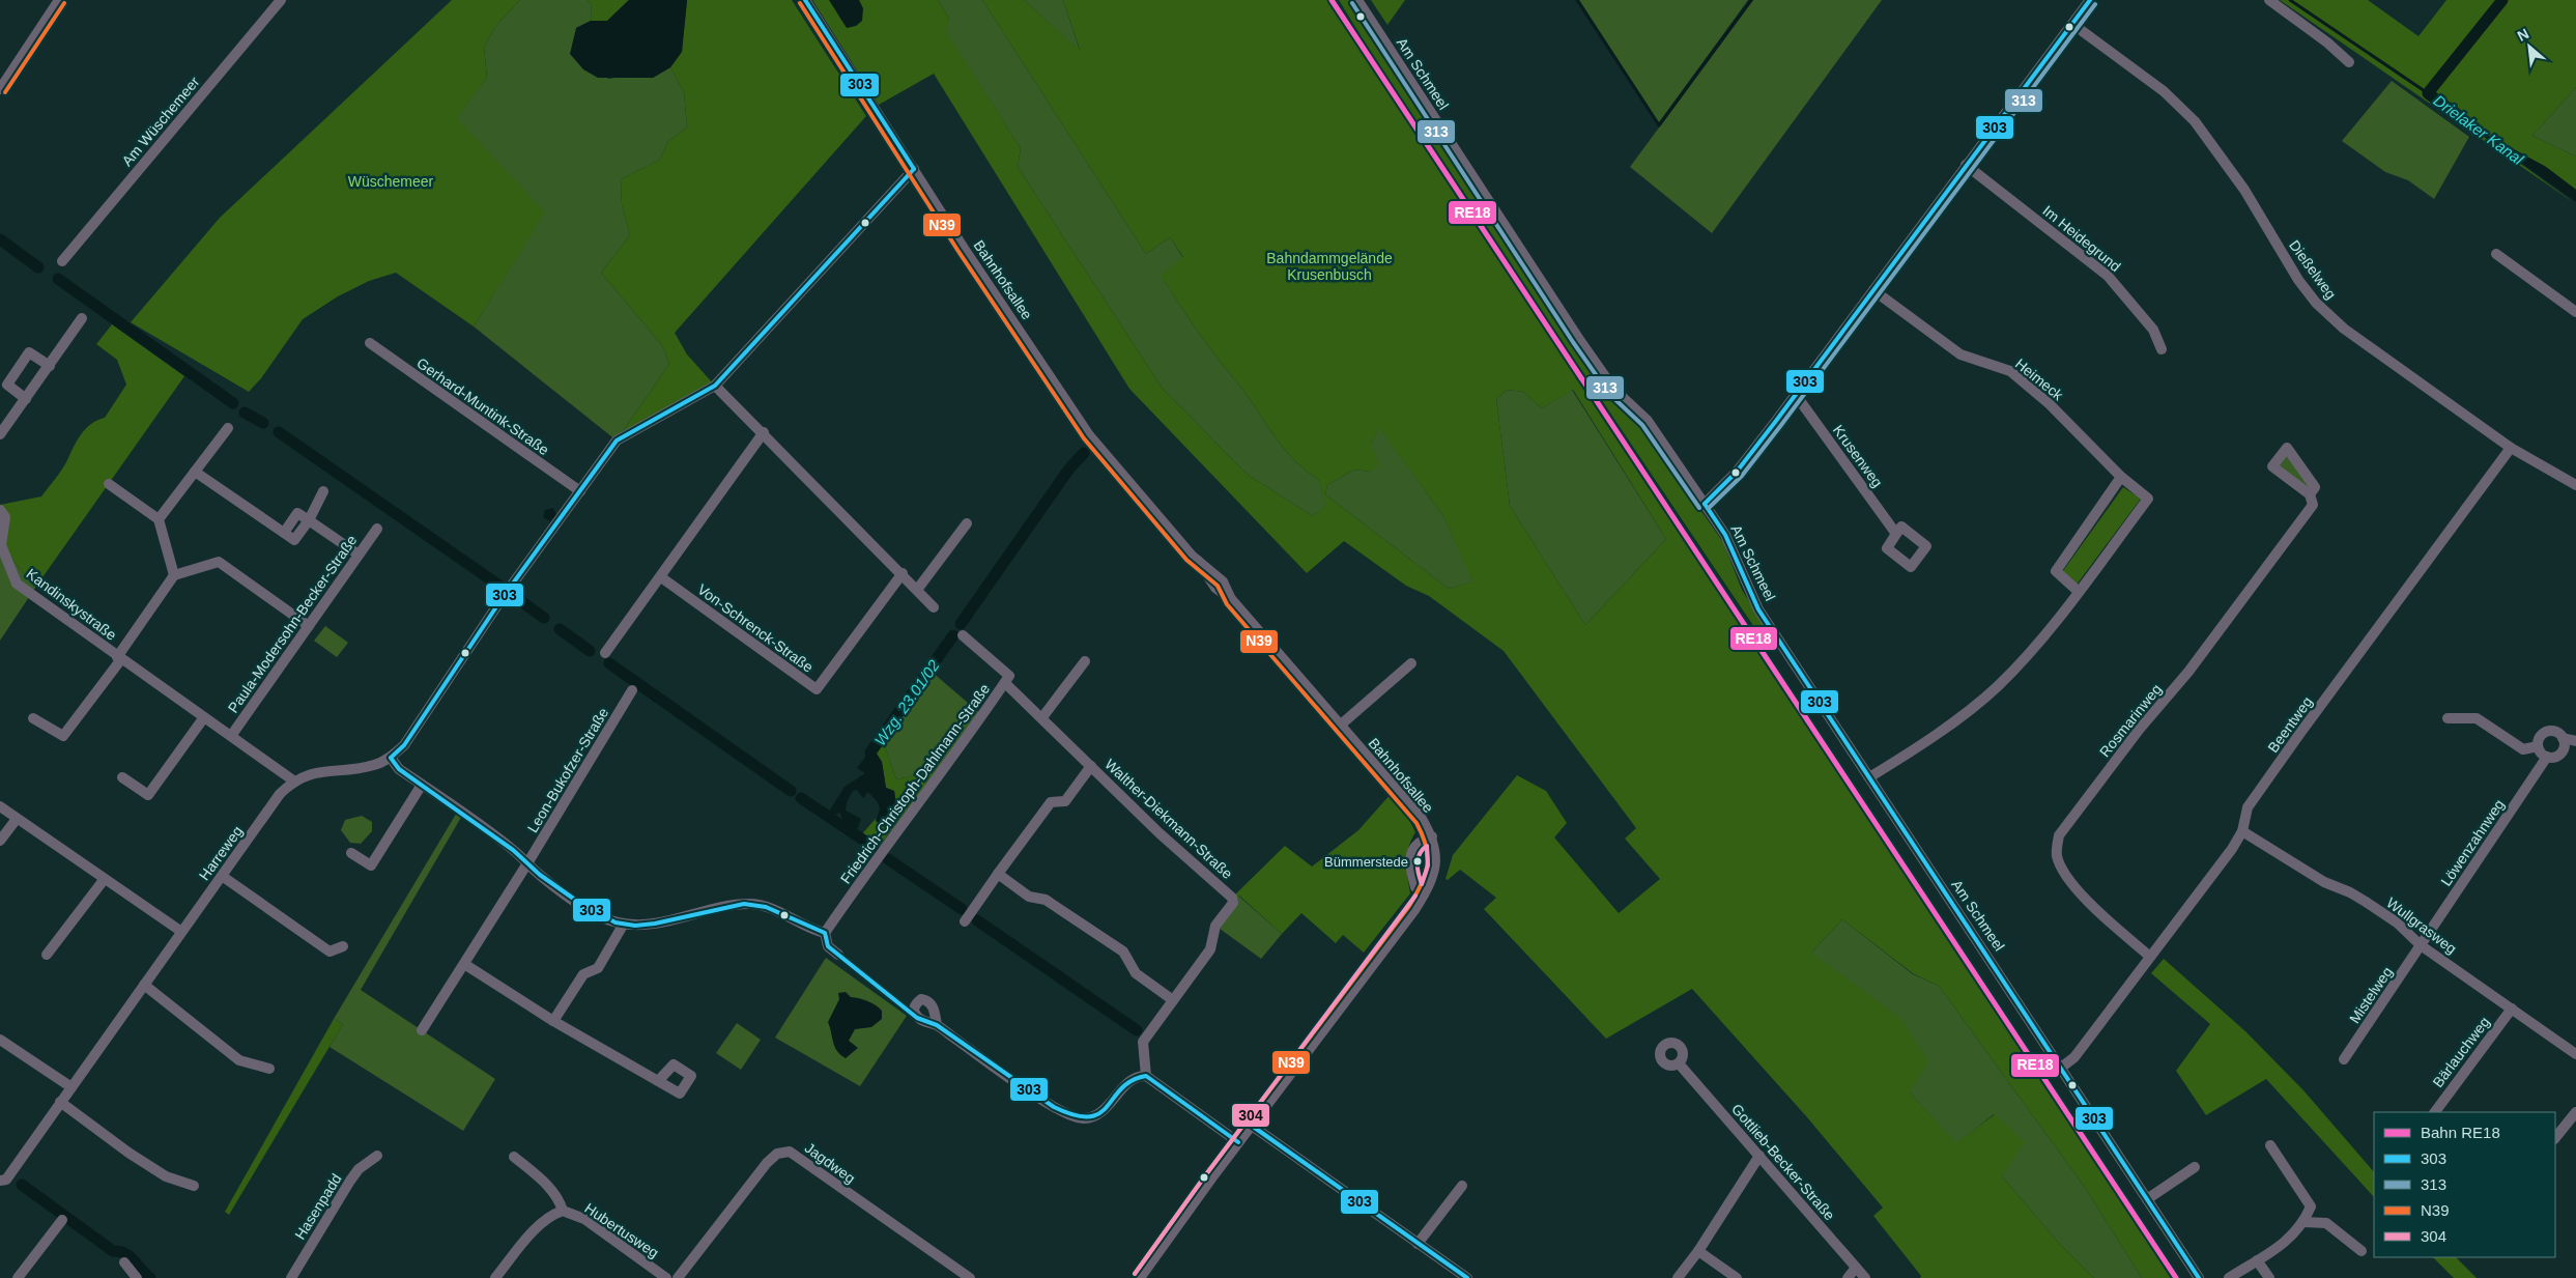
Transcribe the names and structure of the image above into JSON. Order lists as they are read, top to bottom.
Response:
{
  "streets": {
    "street": [
      "Am Schmeel",
      "Am Wüschemeer",
      "Im Heidegrund",
      "Dießelweg",
      "Bahnhofsallee",
      "Heimeck",
      "Gerhard-Muntink-Straße",
      "Krusenweg",
      "Kandinskystraße",
      "Paula-Modersohn-Becker-Straße",
      "Von-Schrenck-Straße",
      "Rosmarinweg",
      "Beentweg",
      "Leon-Bukofzer-Straße",
      "Friedrich-Christoph-Dahlmann-Straße",
      "Walther-Diekmann-Straße",
      "Löwenzahnweg",
      "Harreweg",
      "Wullgrasweg",
      "Mistelweg",
      "Bärlauchweg",
      "Gottlieb-Becker-Straße",
      "Jagdweg",
      "Hasenpadd",
      "Hubertusweg"
    ]
  },
  "crossings": [
    ["Am Schmeel", "Heimeck"],
    ["Am Schmeel", "Beentweg"],
    ["Dießelweg", "Beentweg"],
    ["Bahnhofsallee", "Harreweg"],
    ["Gerhard-Muntink-Straße", "Harreweg"],
    ["Kandinskystraße", "Paula-Modersohn-Becker-Straße"],
    ["Kandinskystraße", "Harreweg"],
    ["Rosmarinweg", "Beentweg"],
    ["Beentweg", "Wullgrasweg"],
    ["Friedrich-Christoph-Dahlmann-Straße", "Walther-Diekmann-Straße"],
    ["Löwenzahnweg", "Wullgrasweg"],
    ["Löwenzahnweg", "Mistelweg"],
    ["Wullgrasweg", "Mistelweg"],
    ["Wullgrasweg", "Bärlauchweg"]
  ],
  "water": ["Drielaker Kanal", "Wzg. 23.01/02"],
  "parks": ["Wüschemeer", "Bahndammgelände Krusenbusch"],
  "places": ["Bümmerstede"],
  "lines": [
    "rail line RE18",
    "transit line 303",
    "transit line 313",
    "transit line N39",
    "transit line 304"
  ],
  "legend": [
    "Bahn RE18",
    "303",
    "313",
    "N39",
    "304"
  ],
  "north": "top left"
}
